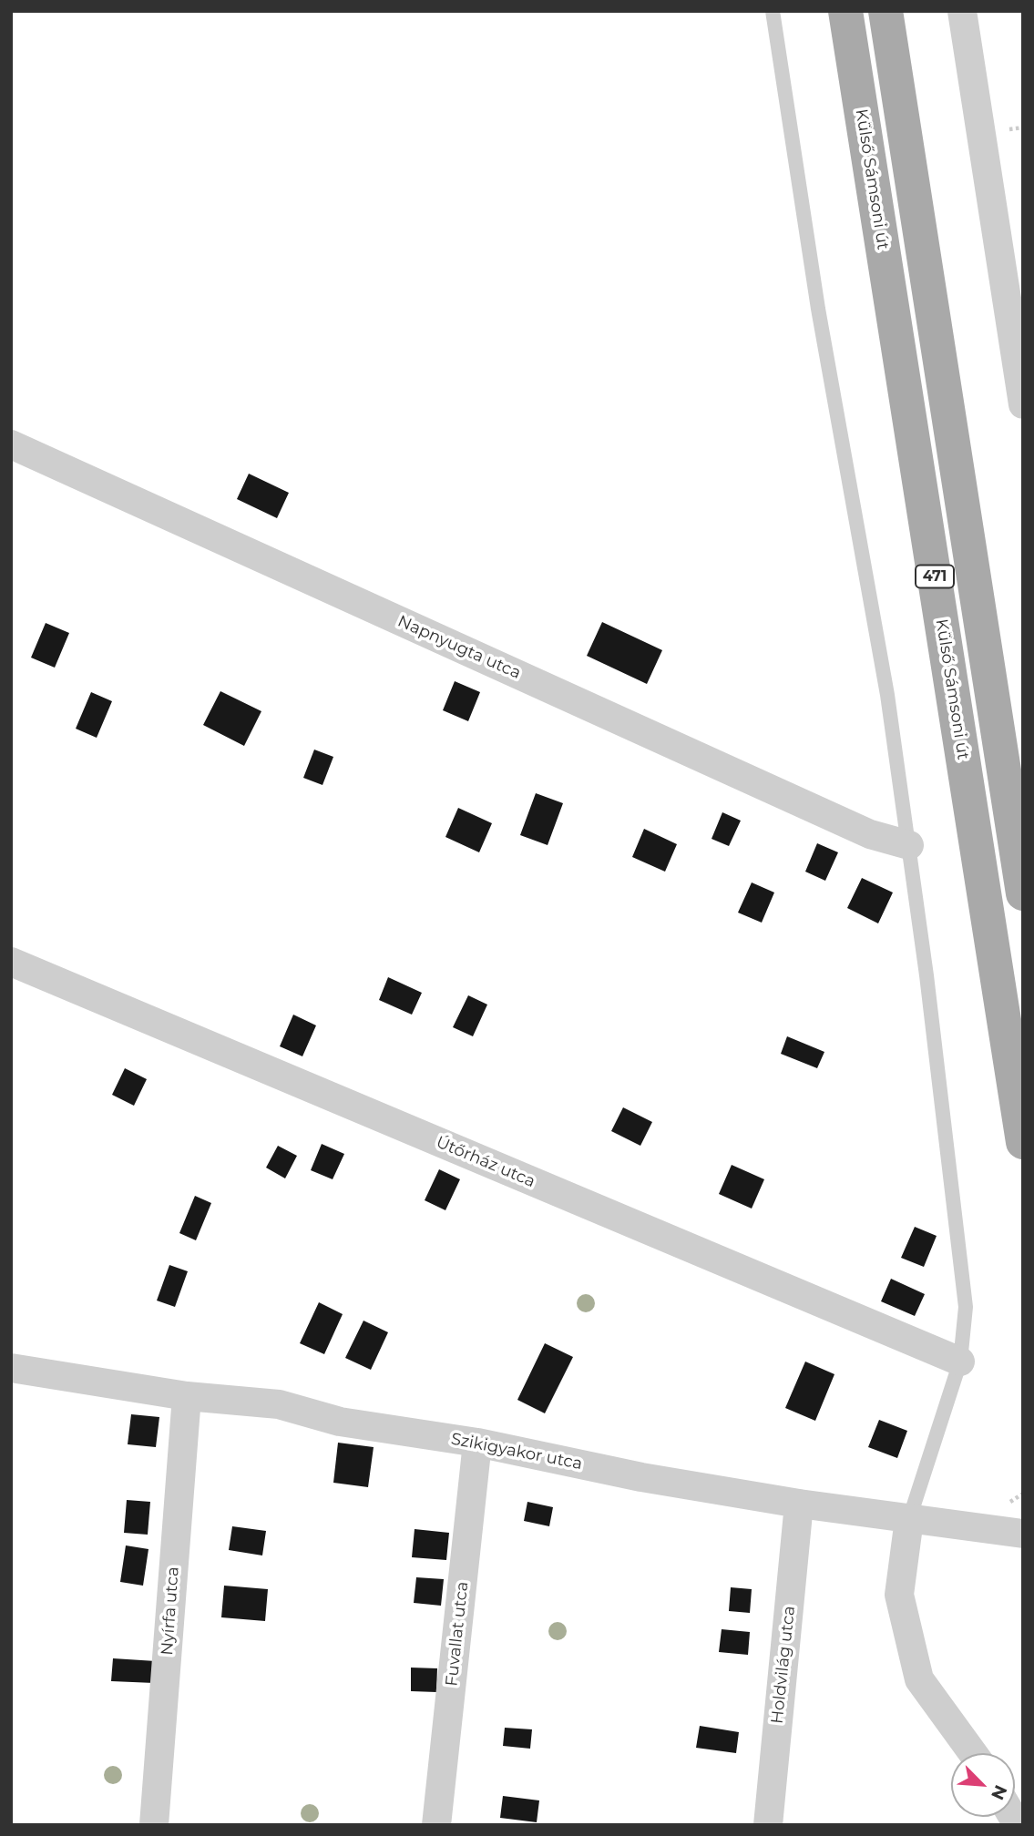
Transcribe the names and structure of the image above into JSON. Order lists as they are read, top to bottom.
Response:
{
  "streets": {
    "main road": ["Külső Sámsoni út", "471"],
    "street": [
      "Napnyugta utca",
      "Útőrház utca",
      "Szikigyakor utca",
      "Nyírfa utca",
      "Fuvallat utca",
      "Holdvilág utca"
    ]
  },
  "crossings": [
    ["Szikigyakor utca", "Nyírfa utca"],
    ["Szikigyakor utca", "Fuvallat utca"],
    ["Szikigyakor utca", "Holdvilág utca"]
  ],
  "north": "bottom right"
}
